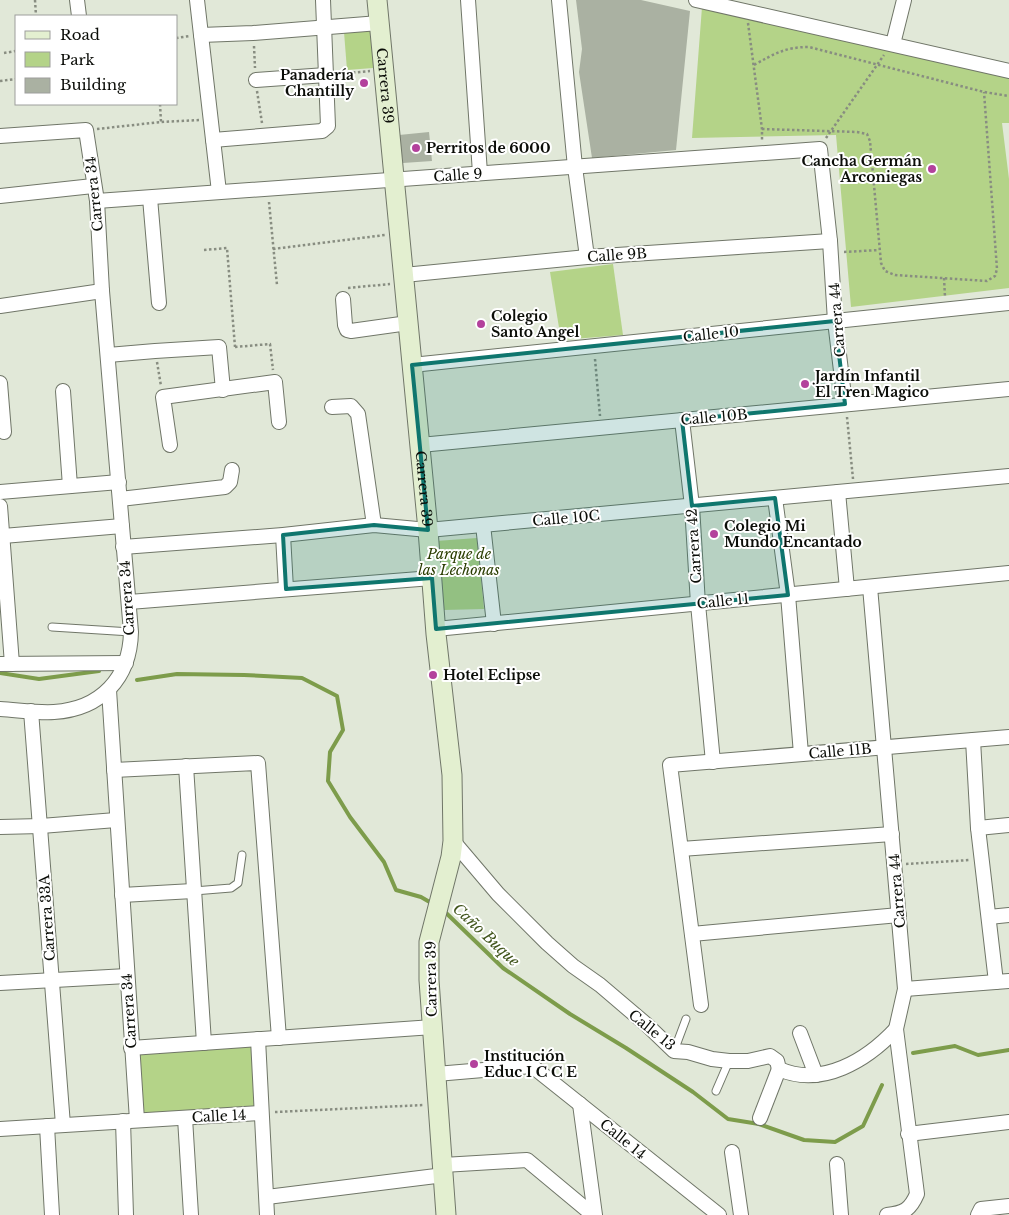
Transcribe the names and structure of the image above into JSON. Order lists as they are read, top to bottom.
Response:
{
  "streets": {
    "street": [
      "Carrera 39",
      "Calle 9",
      "Carrera 34",
      "Calle 9B",
      "Carrera 44",
      "Calle 10",
      "Calle 10B",
      "Calle 10C",
      "Carrera 42",
      "Calle 11",
      "Calle 11B",
      "Carrera 33A",
      "Calle 13",
      "Calle 14"
    ]
  },
  "crossings": [
    ["Carrera 39", "Calle 9"],
    ["Carrera 39", "Calle 9B"],
    ["Carrera 39", "Calle 10"],
    ["Carrera 39", "Calle 10B"],
    ["Carrera 39", "Calle 10C"],
    ["Carrera 39", "Calle 11"],
    ["Carrera 39", "Calle 13"],
    ["Carrera 39", "Calle 14"],
    ["Calle 9", "Carrera 34"],
    ["Calle 9", "Carrera 44"],
    ["Carrera 34", "Calle 10C"],
    ["Carrera 34", "Calle 14"],
    ["Calle 9B", "Carrera 44"],
    ["Carrera 44", "Calle 10"],
    ["Carrera 44", "Calle 10B"],
    ["Carrera 44", "Calle 11"],
    ["Carrera 44", "Calle 11B"],
    ["Carrera 44", "Calle 13"],
    ["Calle 10B", "Carrera 42"],
    ["Calle 10C", "Carrera 42"],
    ["Carrera 42", "Calle 11"],
    ["Carrera 42", "Calle 11B"],
    ["Carrera 33A", "Calle 14"]
  ],
  "water": ["Caño Buque"],
  "parks": ["Parque de las Lechonas"],
  "places": [
    "Panadería Chantilly",
    "Perritos de 6000",
    "Cancha Germán Arconiegas",
    "Colegio Santo Angel",
    "Jardín Infantil El Tren Magico",
    "Colegio Mi Mundo Encantado",
    "Hotel Eclipse",
    "Institución Educ I C C E"
  ],
  "legend": ["Road", "Park", "Building"]
}
